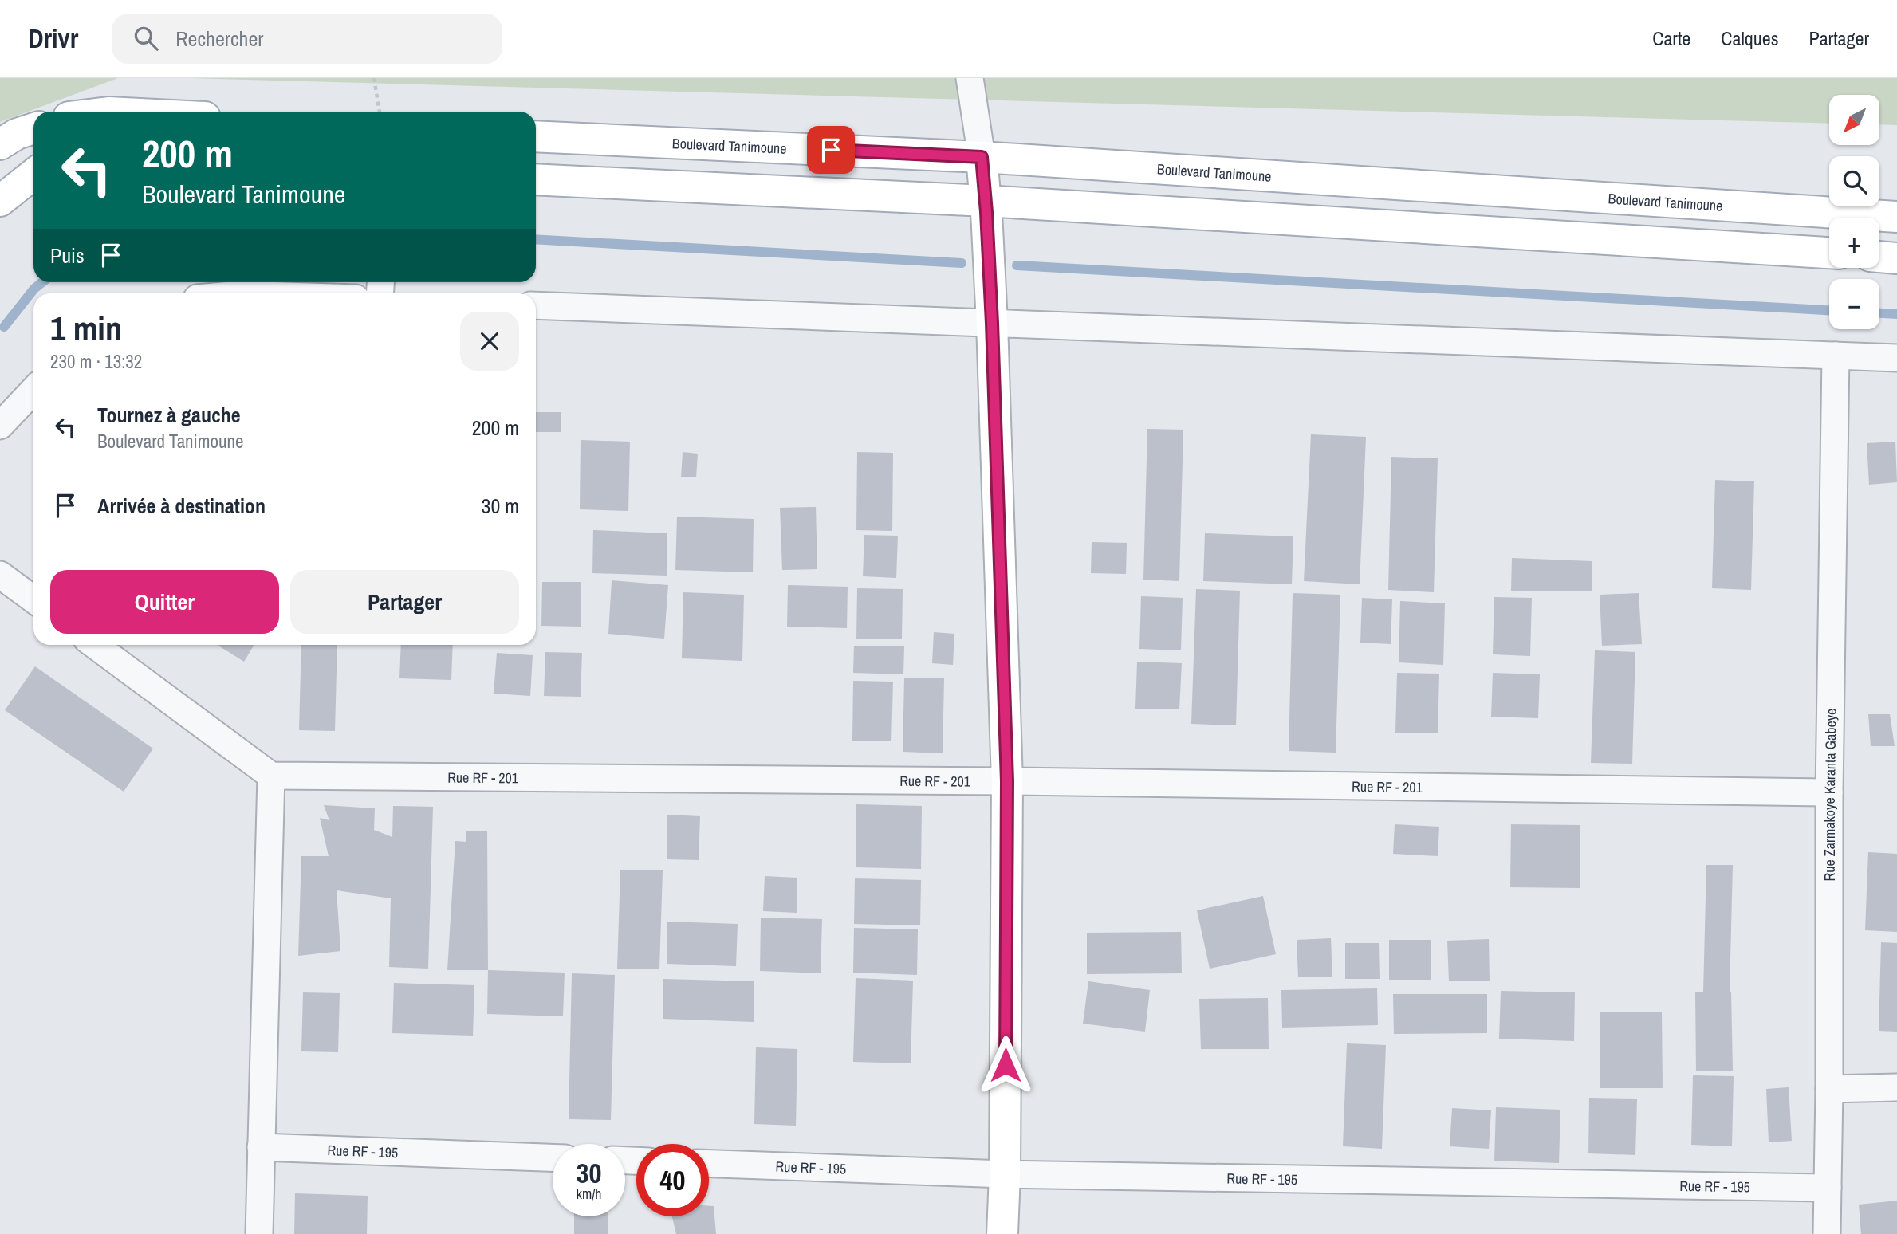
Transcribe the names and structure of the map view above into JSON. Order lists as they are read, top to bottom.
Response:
{
  "streets": {
    "main road": ["Boulevard Tanimoune"],
    "street": ["Rue RF - 201", "Rue Zarmakoye Karanta Gabeye", "Rue RF - 195"]
  },
  "crossings": [
    ["Rue RF - 201", "Rue Zarmakoye Karanta Gabeye"],
    ["Rue Zarmakoye Karanta Gabeye", "Rue RF - 195"]
  ],
  "north": "bottom left",
  "page": {
    "header": "Drivr",
    "search": "Rechercher",
    "nav": ["Carte", "Calques", "Partager"],
    "map_buttons": ["+", "−"],
    "turn": ["200 m", "Boulevard Tanimoune"],
    "then": "Puis",
    "heading": ["1 min", "230 m · 13:32"],
    "list": [
      {
        "name": "Tournez à gauche",
        "note": "Boulevard Tanimoune",
        "value": "200 m"
      },
      {
        "name": "Arrivée à destination",
        "value": "30 m"
      }
    ],
    "buttons": ["Quitter", "Partager"],
    "speed": "30 km/h",
    "limit": "40"
  }
}
